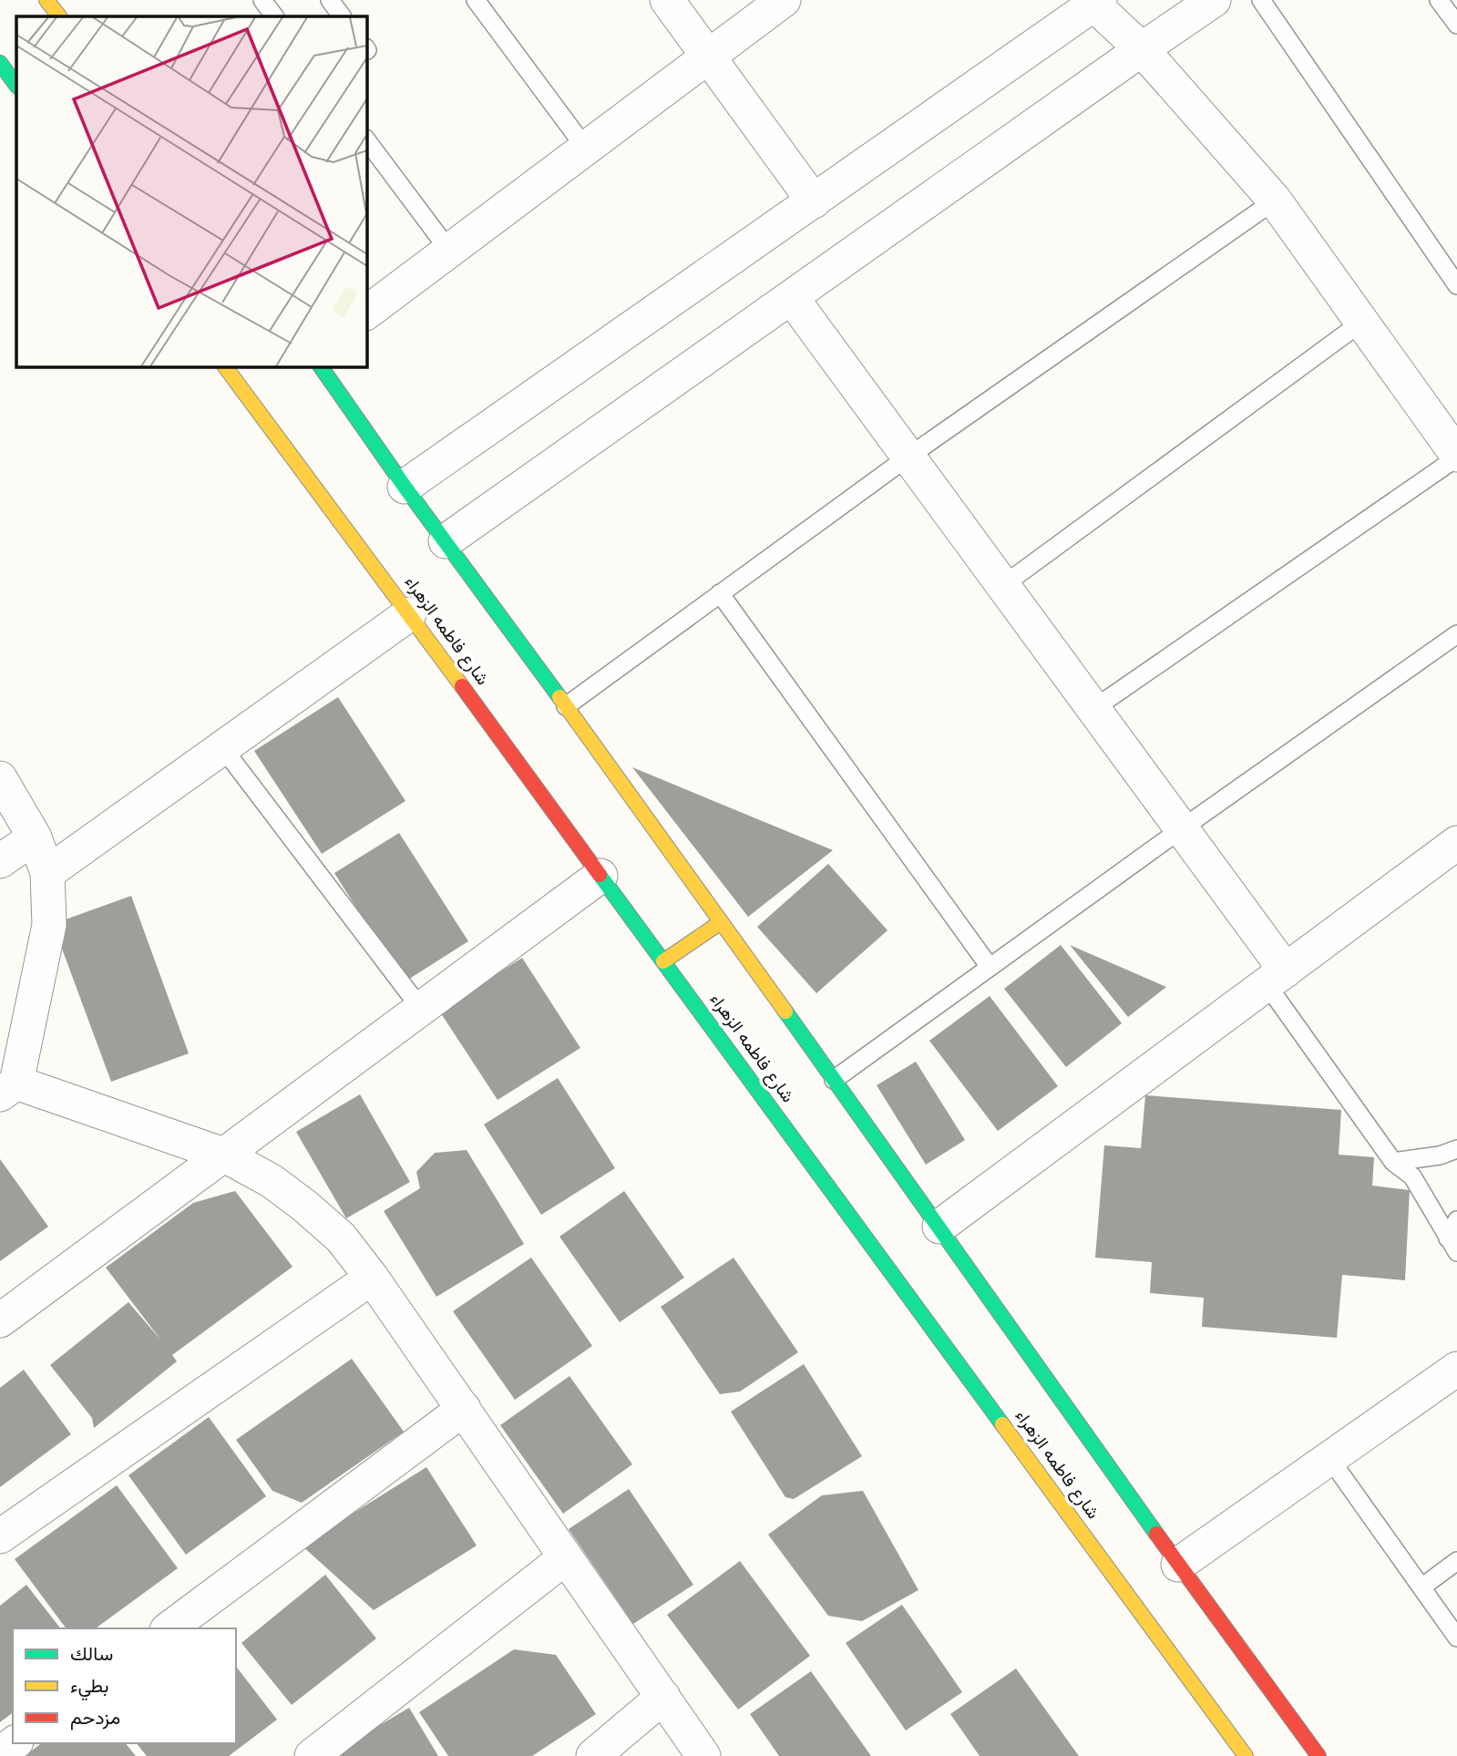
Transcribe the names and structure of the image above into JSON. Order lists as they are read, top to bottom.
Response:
{
  "streets": {
    "street": ["شارع فاطمه الزهراء"]
  },
  "legend": ["سالك", "بطيء", "مزدحم"]
}
